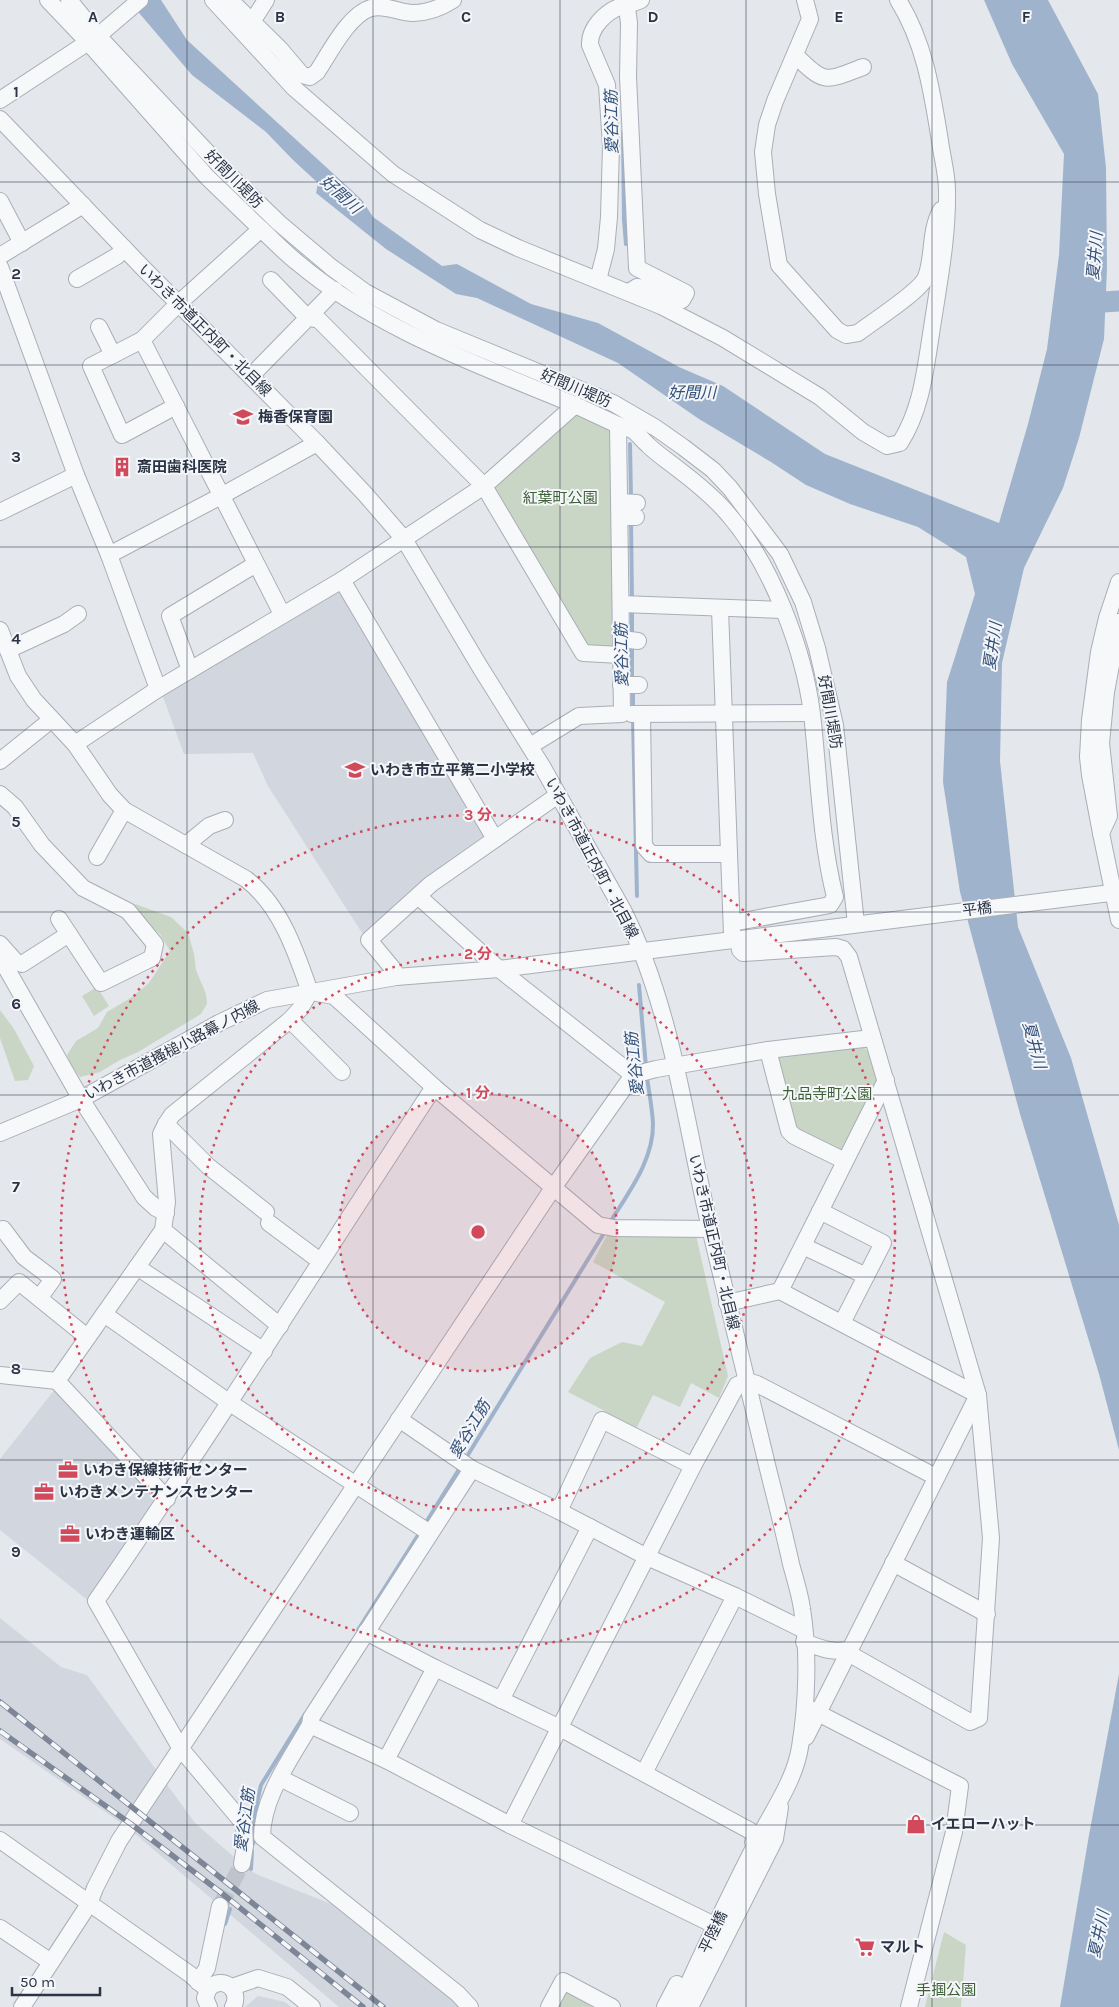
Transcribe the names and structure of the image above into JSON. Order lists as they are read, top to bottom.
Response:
{
  "streets": {
    "street": [
      "好間川堤防",
      "いわき市道正内町・北目線",
      "平橋",
      "いわき市道搔槌小路幕ノ内線",
      "平陸橋"
    ]
  },
  "crossings": [
    ["好間川堤防", "平橋"],
    ["好間川堤防", "いわき市道搔槌小路幕ノ内線"],
    ["いわき市道正内町・北目線", "いわき市道搔槌小路幕ノ内線"],
    ["平橋", "いわき市道搔槌小路幕ノ内線"]
  ],
  "water": ["愛谷江筋", "好間川", "夏井川"],
  "parks": ["紅葉町公園", "九品寺町公園", "手掴公園"],
  "places": {
    "school or university": ["梅香保育園", "いわき市立平第二小学校"],
    "building": ["斎田歯科医院"],
    "office": ["いわき保線技術センター", "いわきメンテナンスセンター", "いわき運輸区"],
    "shop": ["イエローハット"],
    "supermarket": ["マルト"]
  },
  "scale_bar": "50 m",
  "grid": {
    "columns": [
      "A",
      "B",
      "C",
      "D",
      "E",
      "F"
    ],
    "rows": [
      "1",
      "2",
      "3",
      "4",
      "5",
      "6",
      "7",
      "8",
      "9"
    ]
  },
  "rings": ["3 分", "2 分", "1 分"]
}
